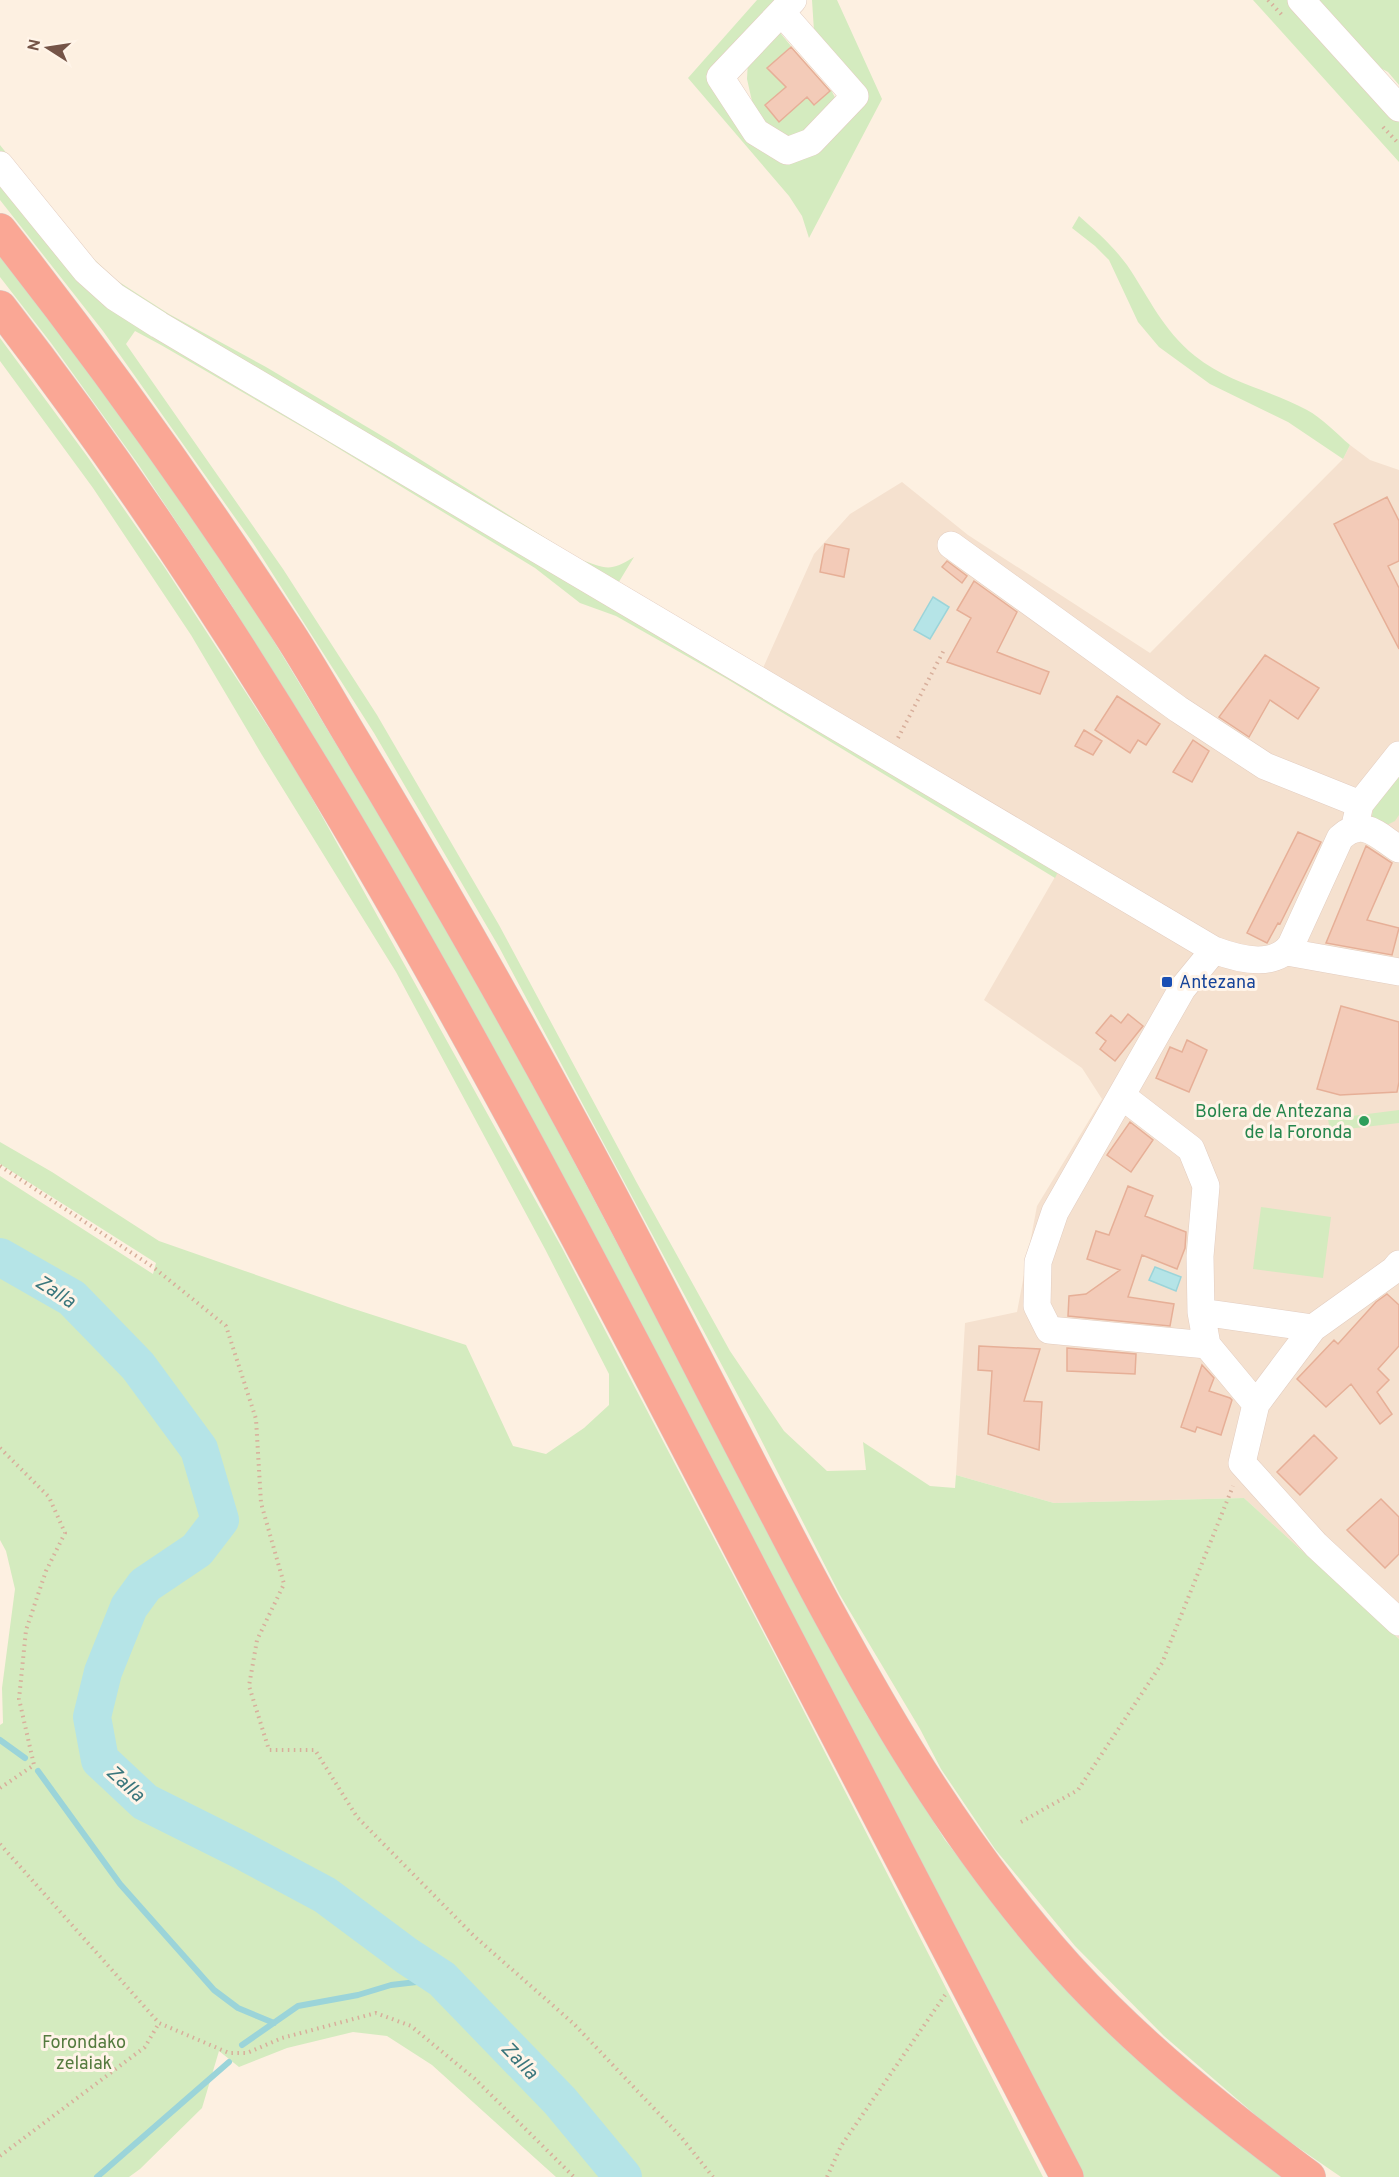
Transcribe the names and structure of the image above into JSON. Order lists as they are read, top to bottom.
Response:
{
  "water": ["Zalla"],
  "parks": ["Forondako zelaiak"],
  "places": {
    "transit": ["Antezana"],
    "other": ["Bolera de Antezana de la Foronda"]
  },
  "north": "left"
}
